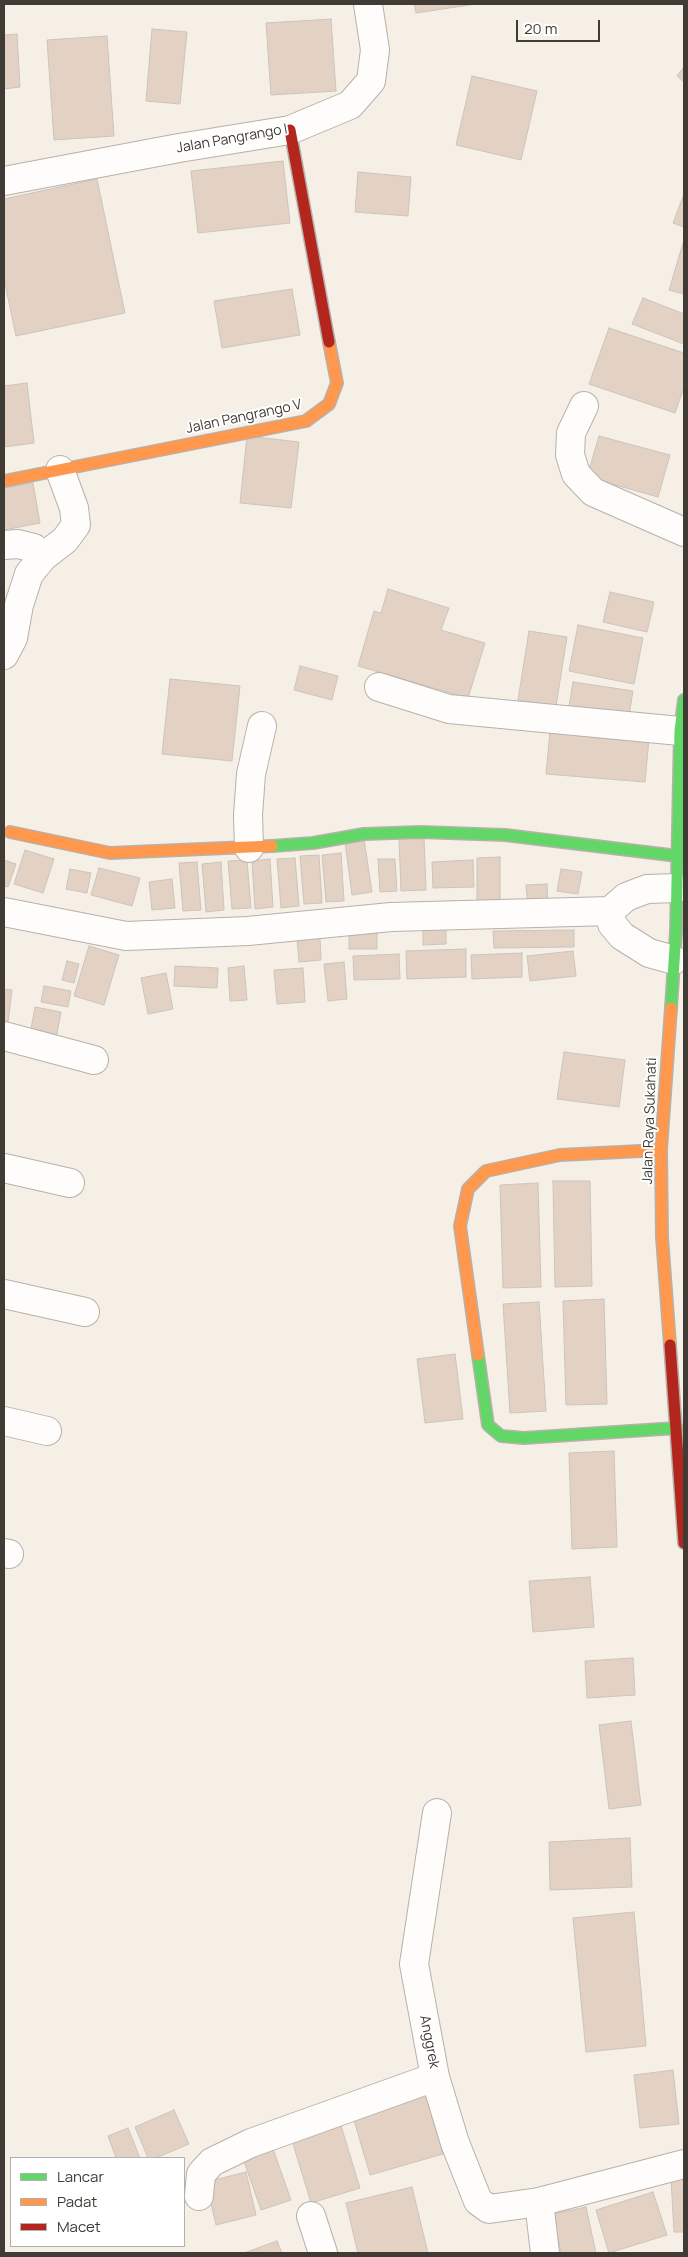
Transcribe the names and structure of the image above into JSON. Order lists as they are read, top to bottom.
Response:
{
  "streets": {
    "street": [
      "Jalan Pangrango I",
      "Jalan Pangrango V",
      "Jalan Raya Sukahati",
      "Anggrek"
    ]
  },
  "crossings": [
    ["Jalan Pangrango I", "Jalan Pangrango V"]
  ],
  "legend": ["Lancar", "Padat", "Macet"],
  "scale_bar": "20 m"
}
